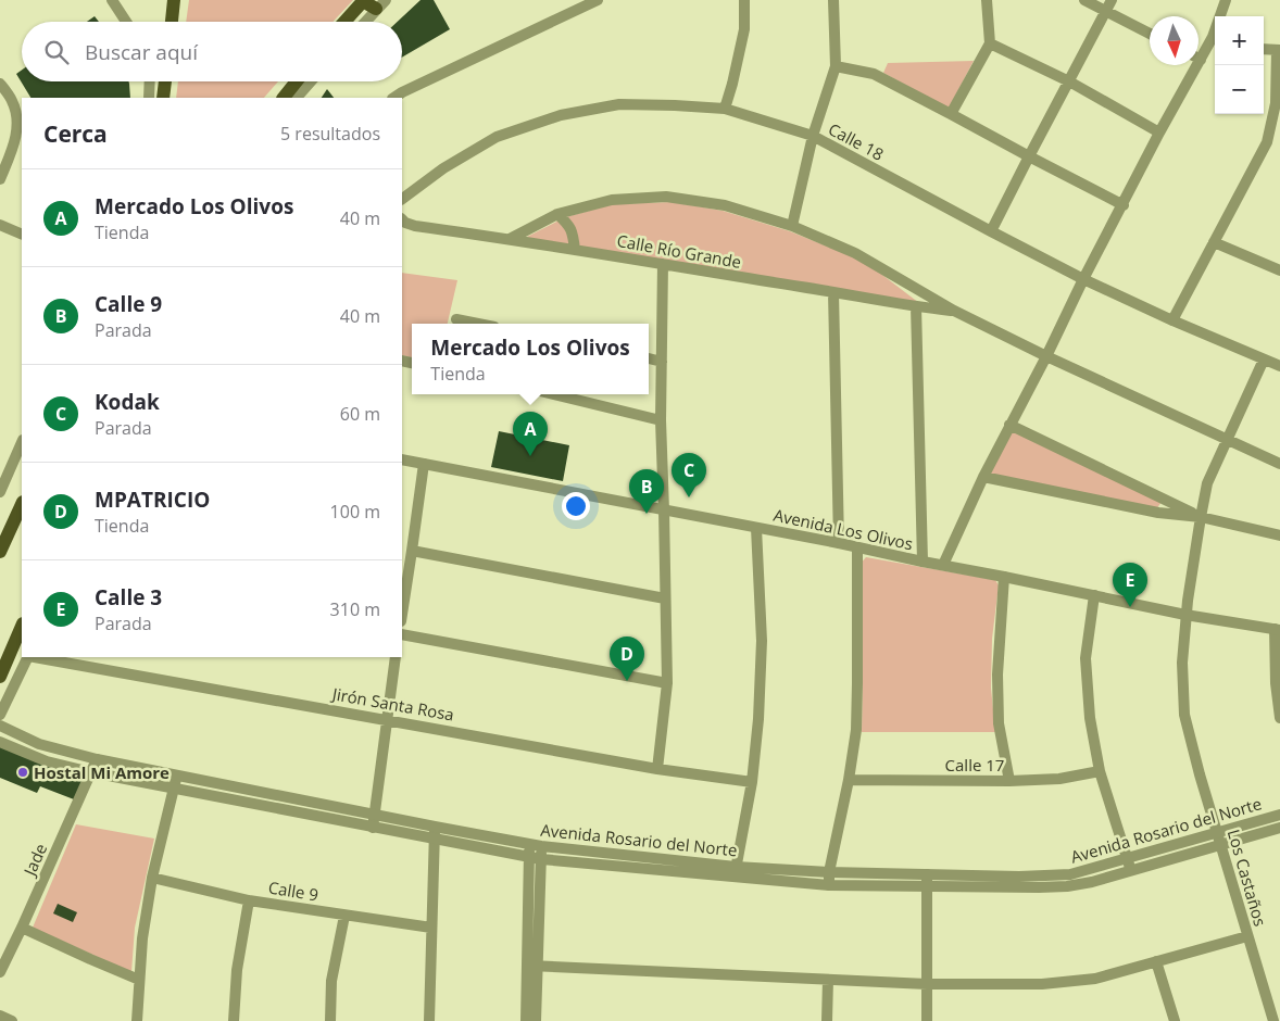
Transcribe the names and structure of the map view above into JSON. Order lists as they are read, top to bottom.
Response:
{
  "streets": {
    "street": [
      "Calle 18",
      "Calle Río Grande",
      "Avenida Los Olivos",
      "Jirón Santa Rosa",
      "Calle 17",
      "Avenida Rosario del Norte",
      "Jade",
      "Los Castaños",
      "Calle 9"
    ]
  },
  "crossings": [
    ["Calle 18", "Los Castaños"],
    ["Avenida Los Olivos", "Los Castaños"],
    ["Avenida Rosario del Norte", "Jade"],
    ["Avenida Rosario del Norte", "Los Castaños"]
  ],
  "places": ["Hostal Mi Amore"],
  "north": "bottom",
  "page": {
    "map_buttons": ["+", "−"],
    "search": "Buscar aquí",
    "heading": ["Cerca", "5 resultados"],
    "list": [
      {
        "mark": "A",
        "name": "Mercado Los Olivos",
        "note": "Tienda",
        "value": "40 m"
      },
      {
        "mark": "B",
        "name": "Calle 9",
        "note": "Parada",
        "value": "40 m"
      },
      {
        "mark": "C",
        "name": "Kodak",
        "note": "Parada",
        "value": "60 m"
      },
      {
        "mark": "D",
        "name": "MPATRICIO",
        "note": "Tienda",
        "value": "100 m"
      },
      {
        "mark": "E",
        "name": "Calle 3",
        "note": "Parada",
        "value": "310 m"
      }
    ],
    "popup": ["Mercado Los Olivos", "Tienda"],
    "pins": [
      "A",
      "C",
      "B",
      "E",
      "D"
    ]
  }
}
